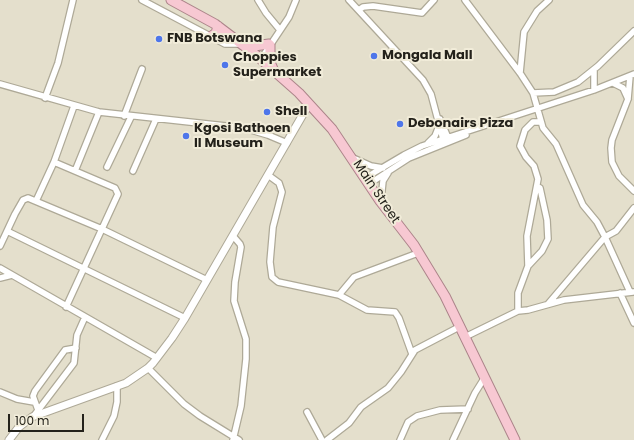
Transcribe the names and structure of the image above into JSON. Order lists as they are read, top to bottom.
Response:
{
  "streets": {
    "highway": ["Main Street"]
  },
  "places": [
    "FNB Botswana",
    "Mongala Mall",
    "Choppies Supermarket",
    "Shell",
    "Debonairs Pizza",
    "Kgosi Bathoen II Museum"
  ],
  "scale_bar": "100 m"
}
